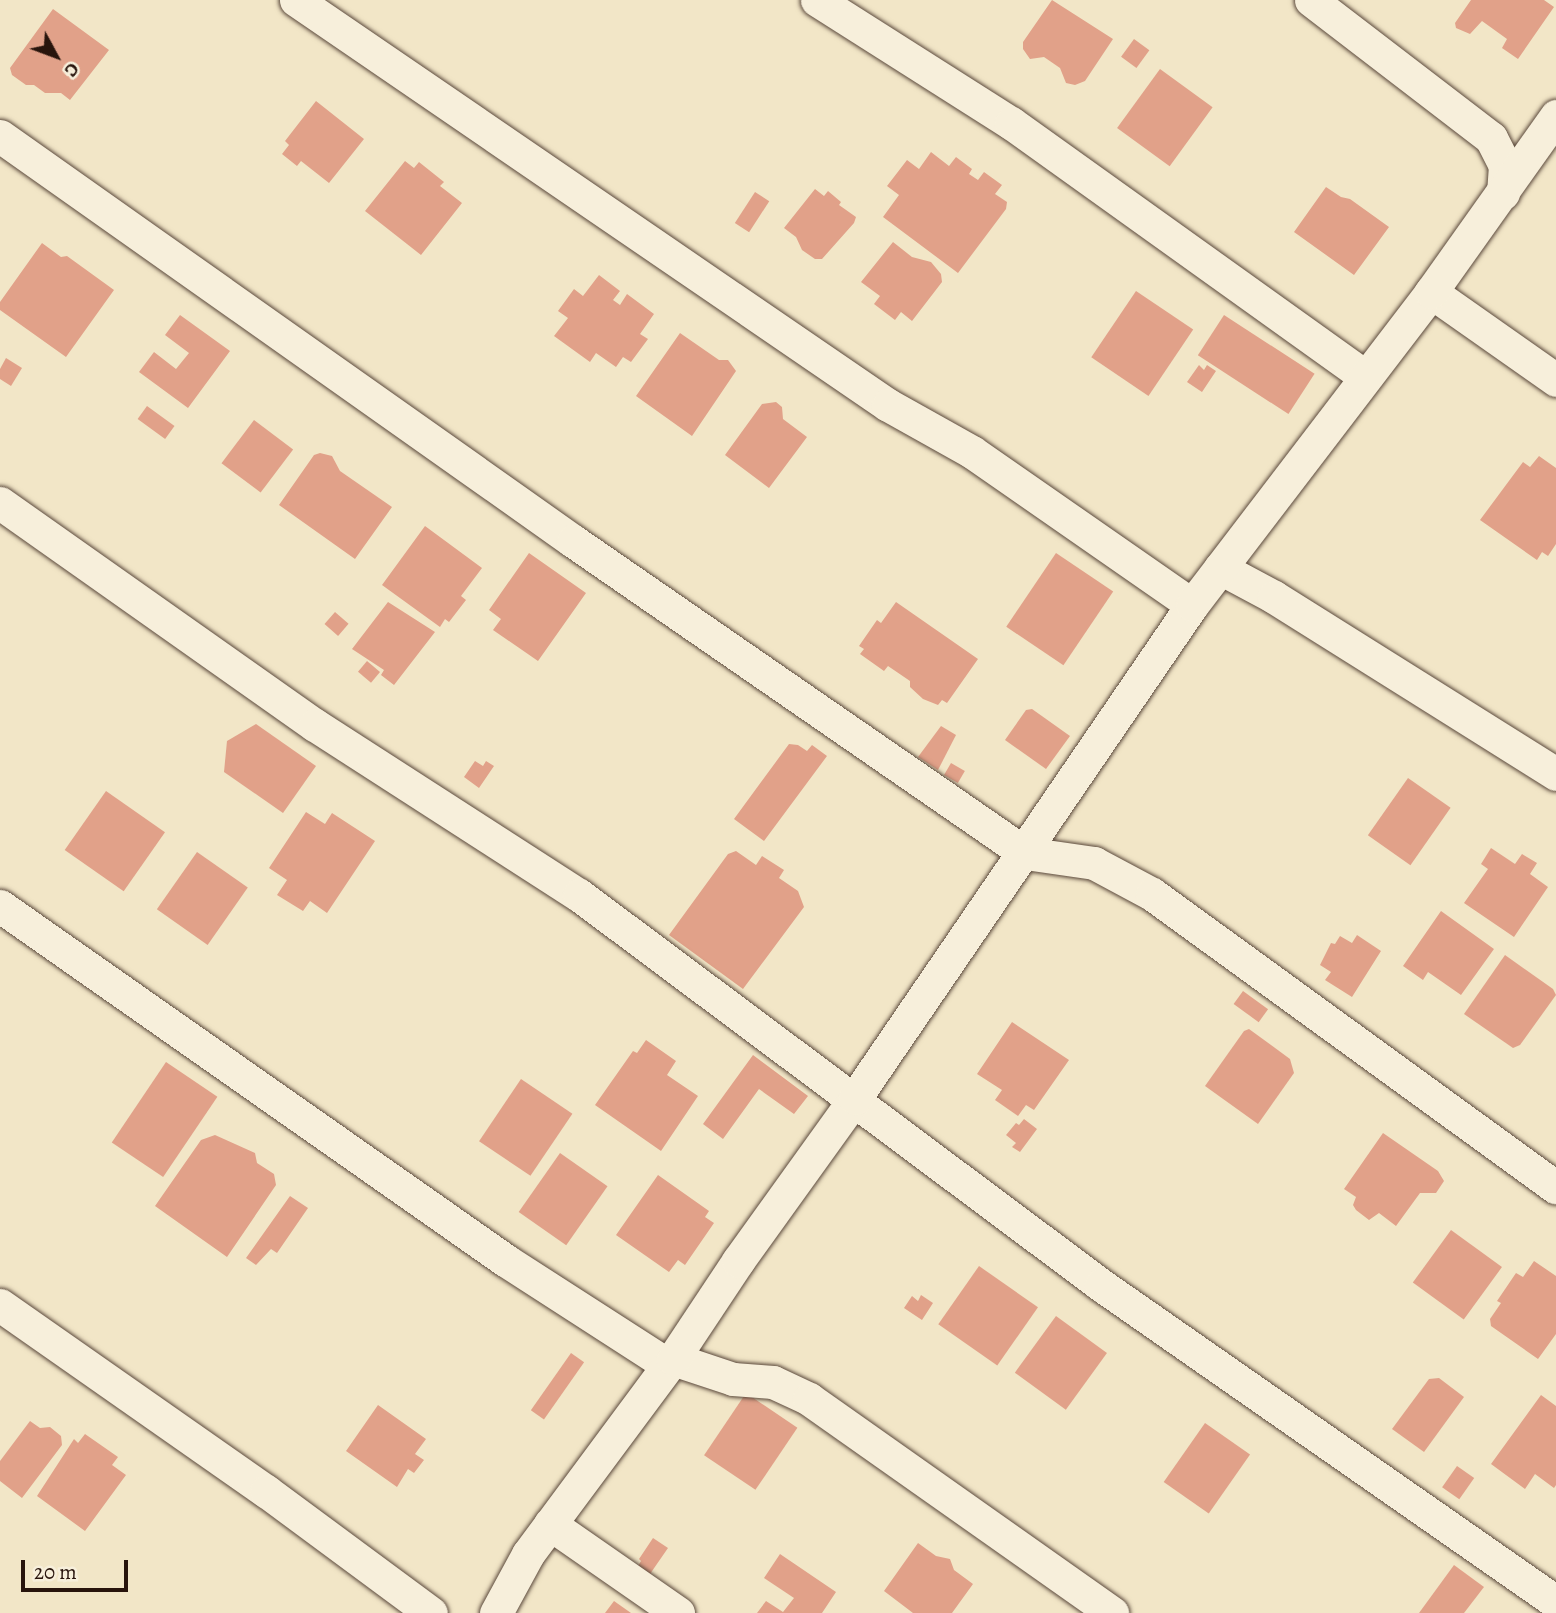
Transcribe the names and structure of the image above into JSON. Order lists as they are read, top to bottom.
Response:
{
  "scale_bar": "20 m",
  "north": "bottom right"
}
